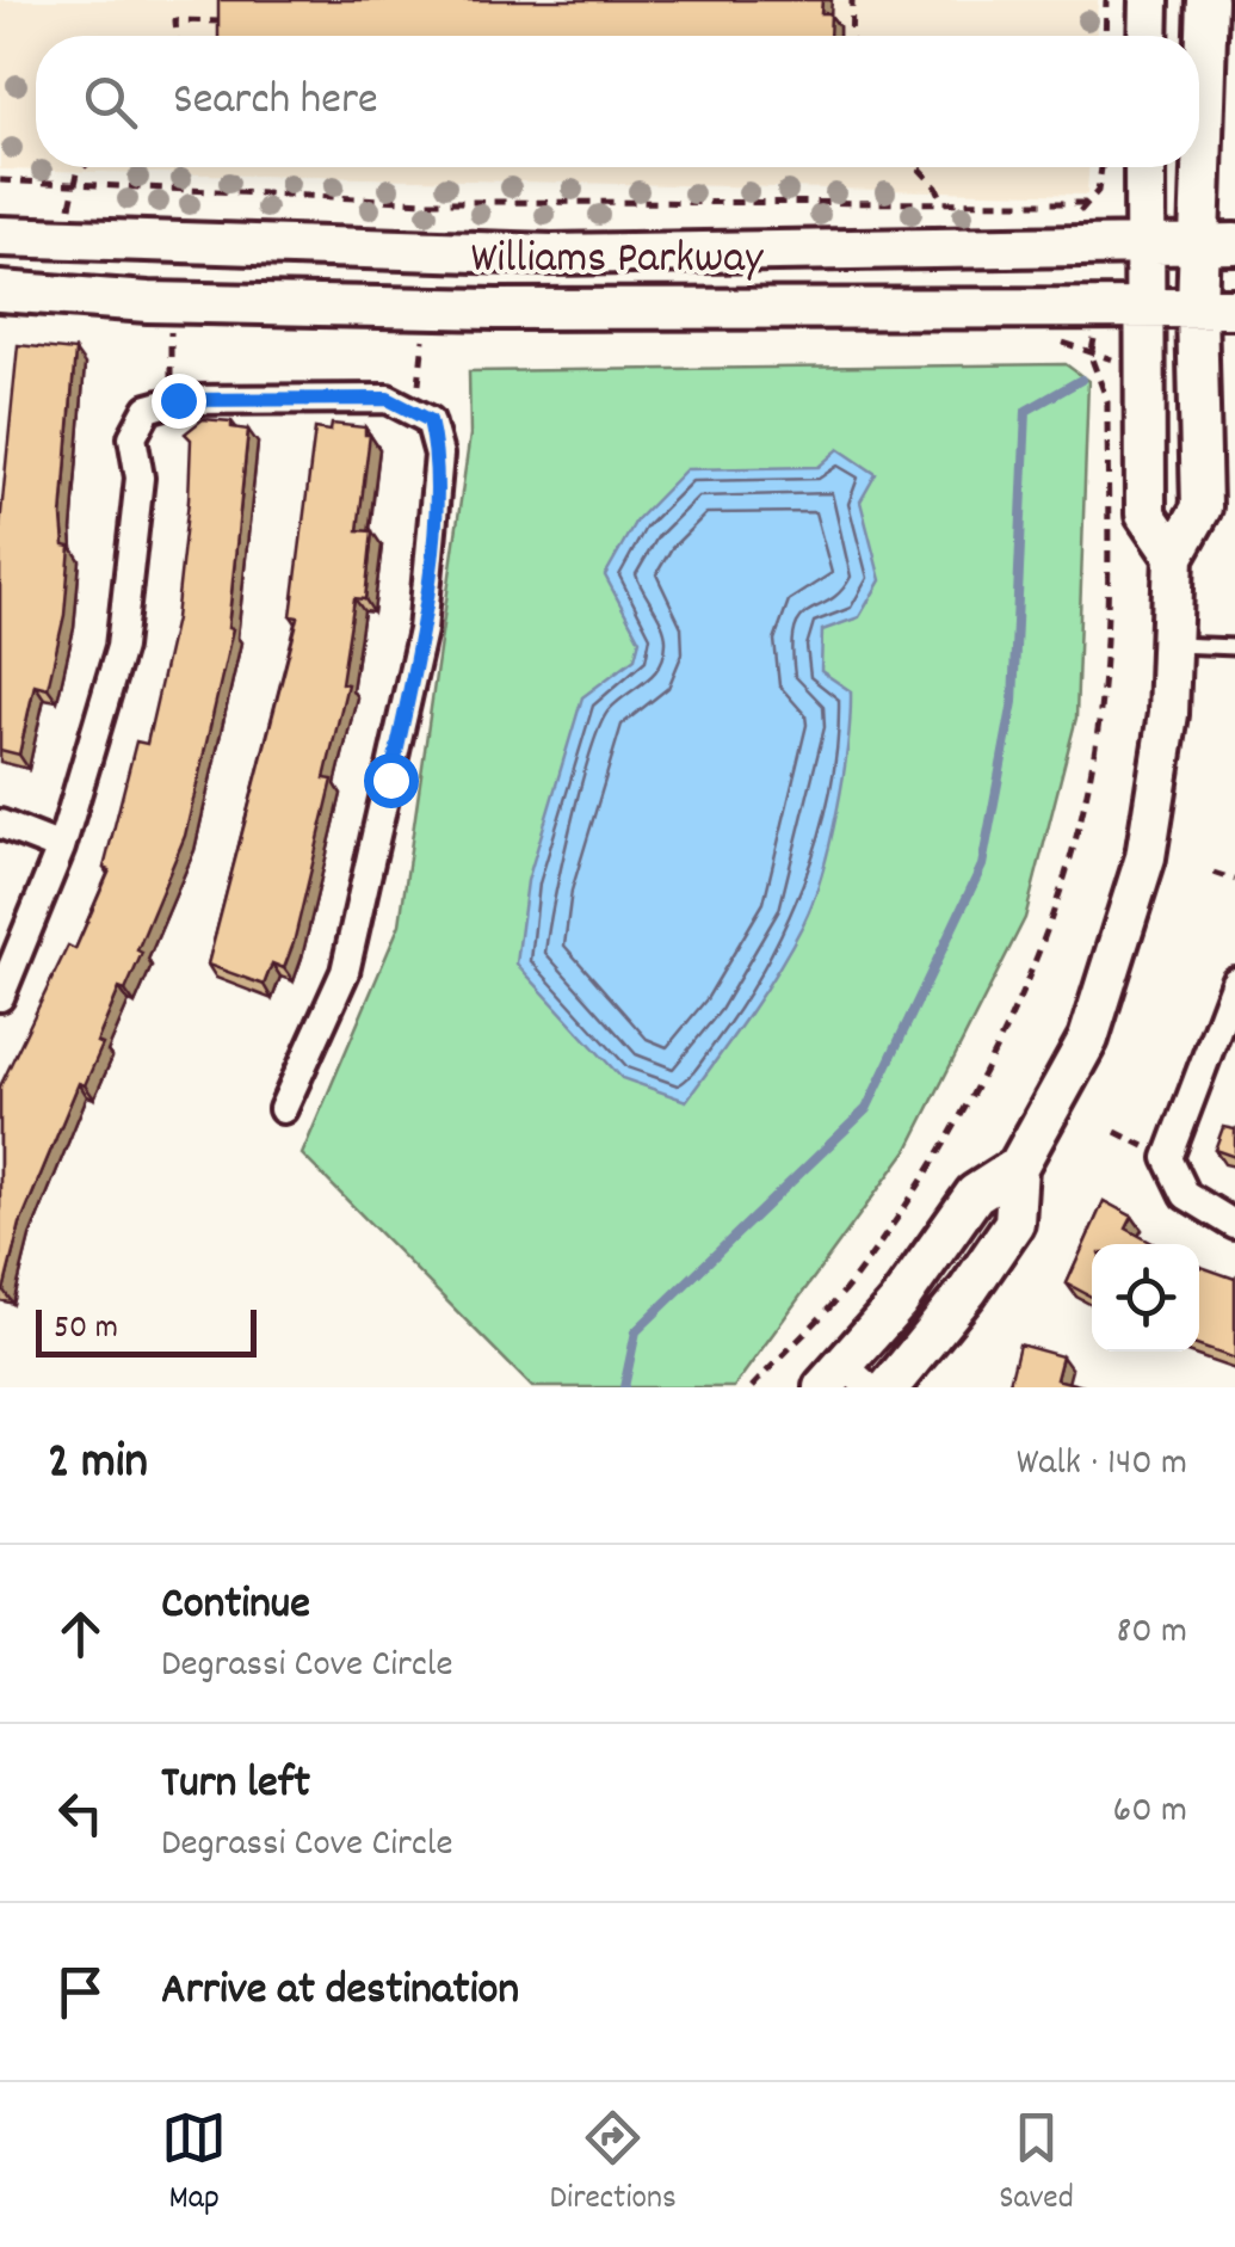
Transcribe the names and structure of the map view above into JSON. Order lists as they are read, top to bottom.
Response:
{
  "streets": {
    "main road": ["Williams Parkway"]
  },
  "scale_bar": "50 m",
  "page": {
    "search": "Search here",
    "scale": "50 m",
    "heading": ["2 min", "Walk · 140 m"],
    "list": [
      ["Continue", "Degrassi Cove Circle", "80 m"],
      ["Turn left", "Degrassi Cove Circle", "60 m"],
      "Arrive at destination"
    ],
    "nav": ["Map", "Directions", "Saved"]
  }
}
